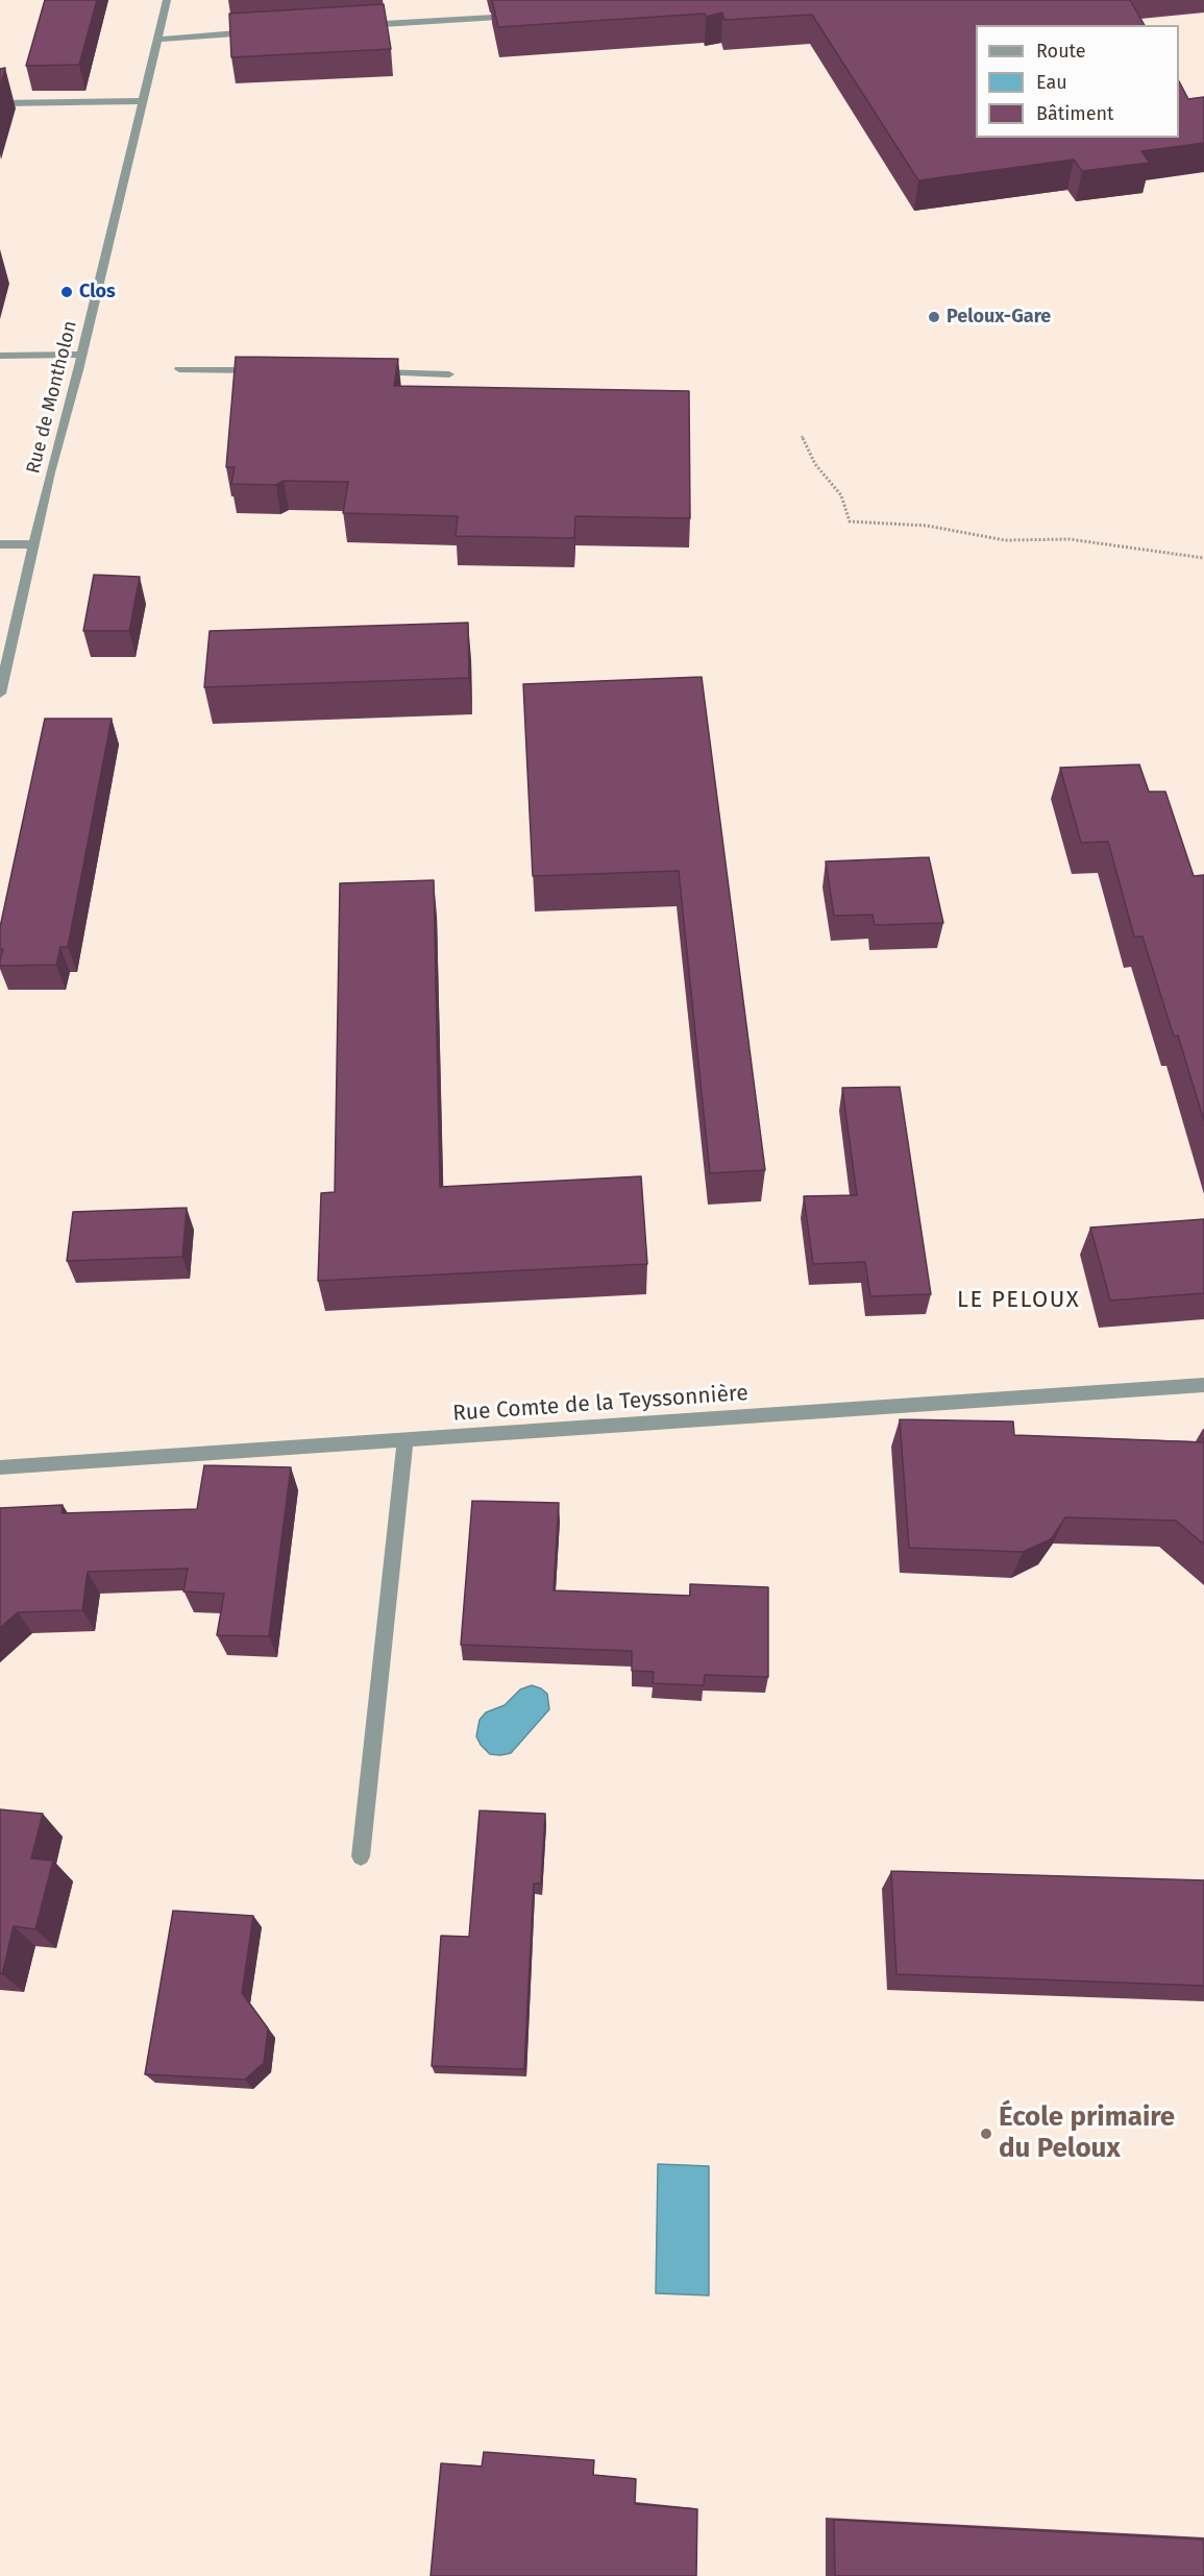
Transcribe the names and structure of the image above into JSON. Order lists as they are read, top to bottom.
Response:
{
  "streets": {
    "street": ["Rue de Montholon", "Rue Comte de la Teyssonnière"]
  },
  "districts": ["LE PELOUX"],
  "places": ["Clos", "Peloux-Gare", "École primaire du Peloux"],
  "legend": ["Route", "Eau", "Bâtiment"]
}
